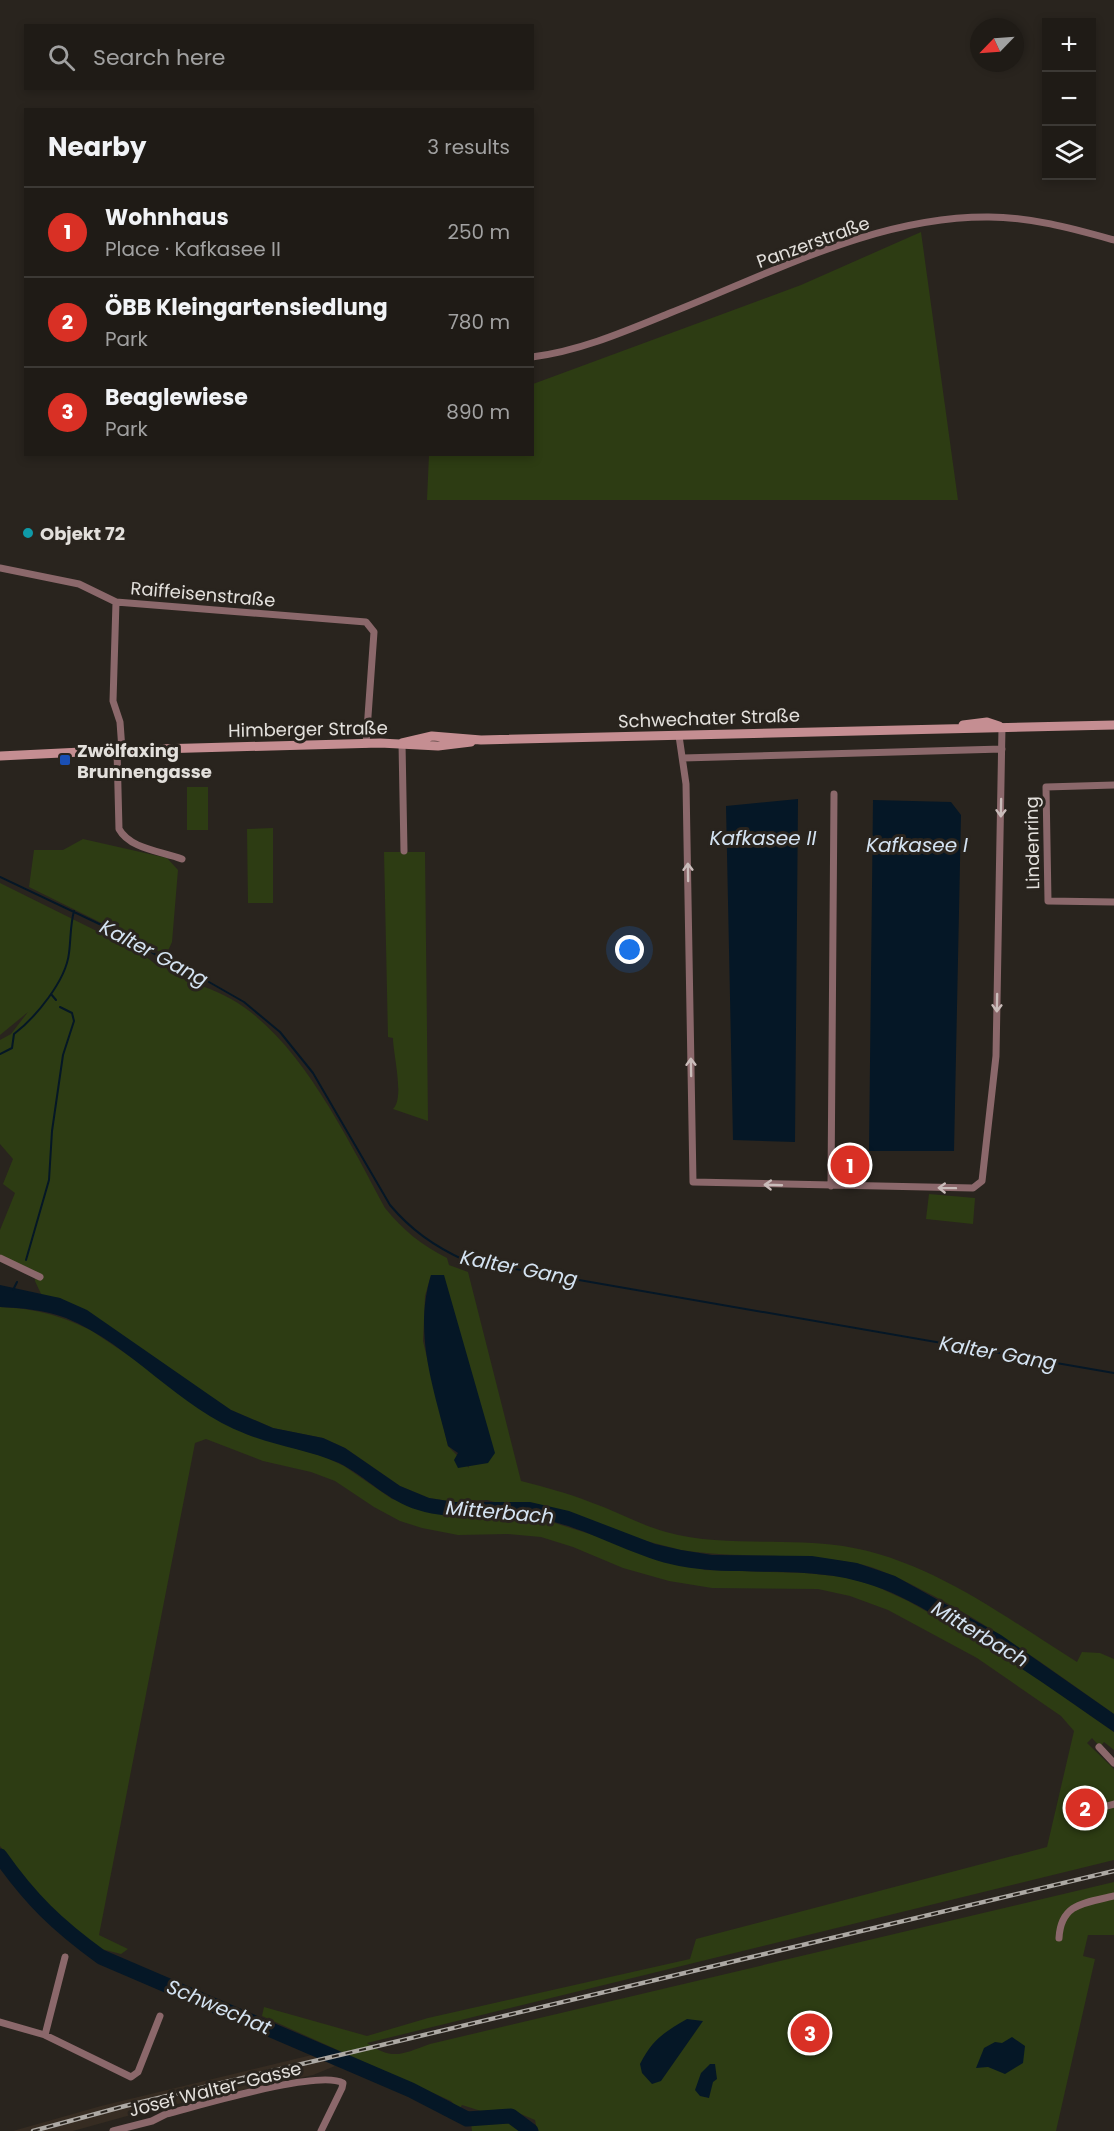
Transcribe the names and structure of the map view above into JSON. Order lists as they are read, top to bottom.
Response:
{
  "streets": {
    "main road": ["Schwechater Straße", "Himberger Straße"],
    "street": [
      "Panzerstraße",
      "Raiffeisenstraße",
      "Lindenring",
      "Josef Walter-Gasse"
    ]
  },
  "crossings": [
    ["Raiffeisenstraße", "Himberger Straße"],
    ["Schwechater Straße", "Himberger Straße"]
  ],
  "water": [
    "Kafkasee II",
    "Kafkasee I",
    "Kalter Gang",
    "Mitterbach",
    "Schwechat"
  ],
  "places": {
    "other": ["Objekt 72"],
    "transit": ["Zwölfaxing Brunnengasse"]
  },
  "north": "bottom left",
  "page": {
    "map_buttons": ["+", "−"],
    "search": "Search here",
    "heading": ["Nearby", "3 results"],
    "list": [
      {
        "mark": "1",
        "name": "Wohnhaus",
        "note": "Place · Kafkasee II",
        "value": "250 m"
      },
      {
        "mark": "2",
        "name": "ÖBB Kleingartensiedlung",
        "note": "Park",
        "value": "780 m"
      },
      {
        "mark": "3",
        "name": "Beaglewiese",
        "note": "Park",
        "value": "890 m"
      }
    ],
    "pins": ["1", "2", "3"]
  }
}
